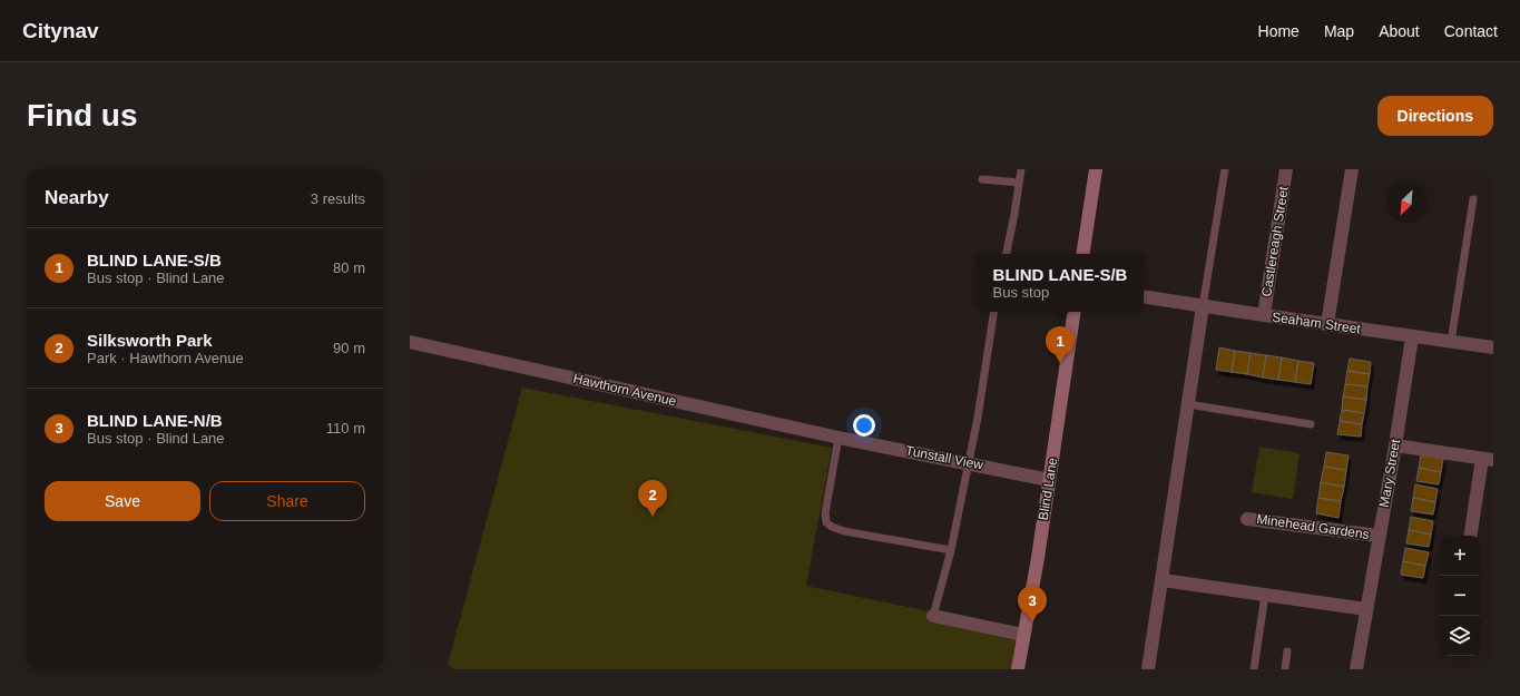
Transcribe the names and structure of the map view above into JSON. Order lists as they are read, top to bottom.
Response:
{
  "streets": {
    "street": [
      "Castlereagh Street",
      "Seaham Street",
      "Hawthorn Avenue",
      "Tunstall View",
      "Mary Street",
      "Blind Lane",
      "Minehead Gardens"
    ]
  },
  "crossings": [
    ["Castlereagh Street", "Seaham Street"],
    ["Seaham Street", "Mary Street"],
    ["Hawthorn Avenue", "Tunstall View"],
    ["Tunstall View", "Blind Lane"],
    ["Mary Street", "Minehead Gardens"]
  ],
  "north": "bottom left",
  "page": {
    "header": "Citynav",
    "nav": [
      "Home",
      "Map",
      "About",
      "Contact"
    ],
    "buttons": [
      "Directions",
      ["Save", "Share"]
    ],
    "title": "Find us",
    "heading": ["Nearby", "3 results"],
    "list": [
      {
        "mark": "1",
        "name": "BLIND LANE-S/B",
        "note": "Bus stop · Blind Lane",
        "value": "80 m"
      },
      {
        "mark": "2",
        "name": "Silksworth Park",
        "note": "Park · Hawthorn Avenue",
        "value": "90 m"
      },
      {
        "mark": "3",
        "name": "BLIND LANE-N/B",
        "note": "Bus stop · Blind Lane",
        "value": "110 m"
      }
    ],
    "popup": ["BLIND LANE-S/B", "Bus stop"],
    "pins": ["1", "2", "3"],
    "map_buttons": ["+", "−"]
  }
}
